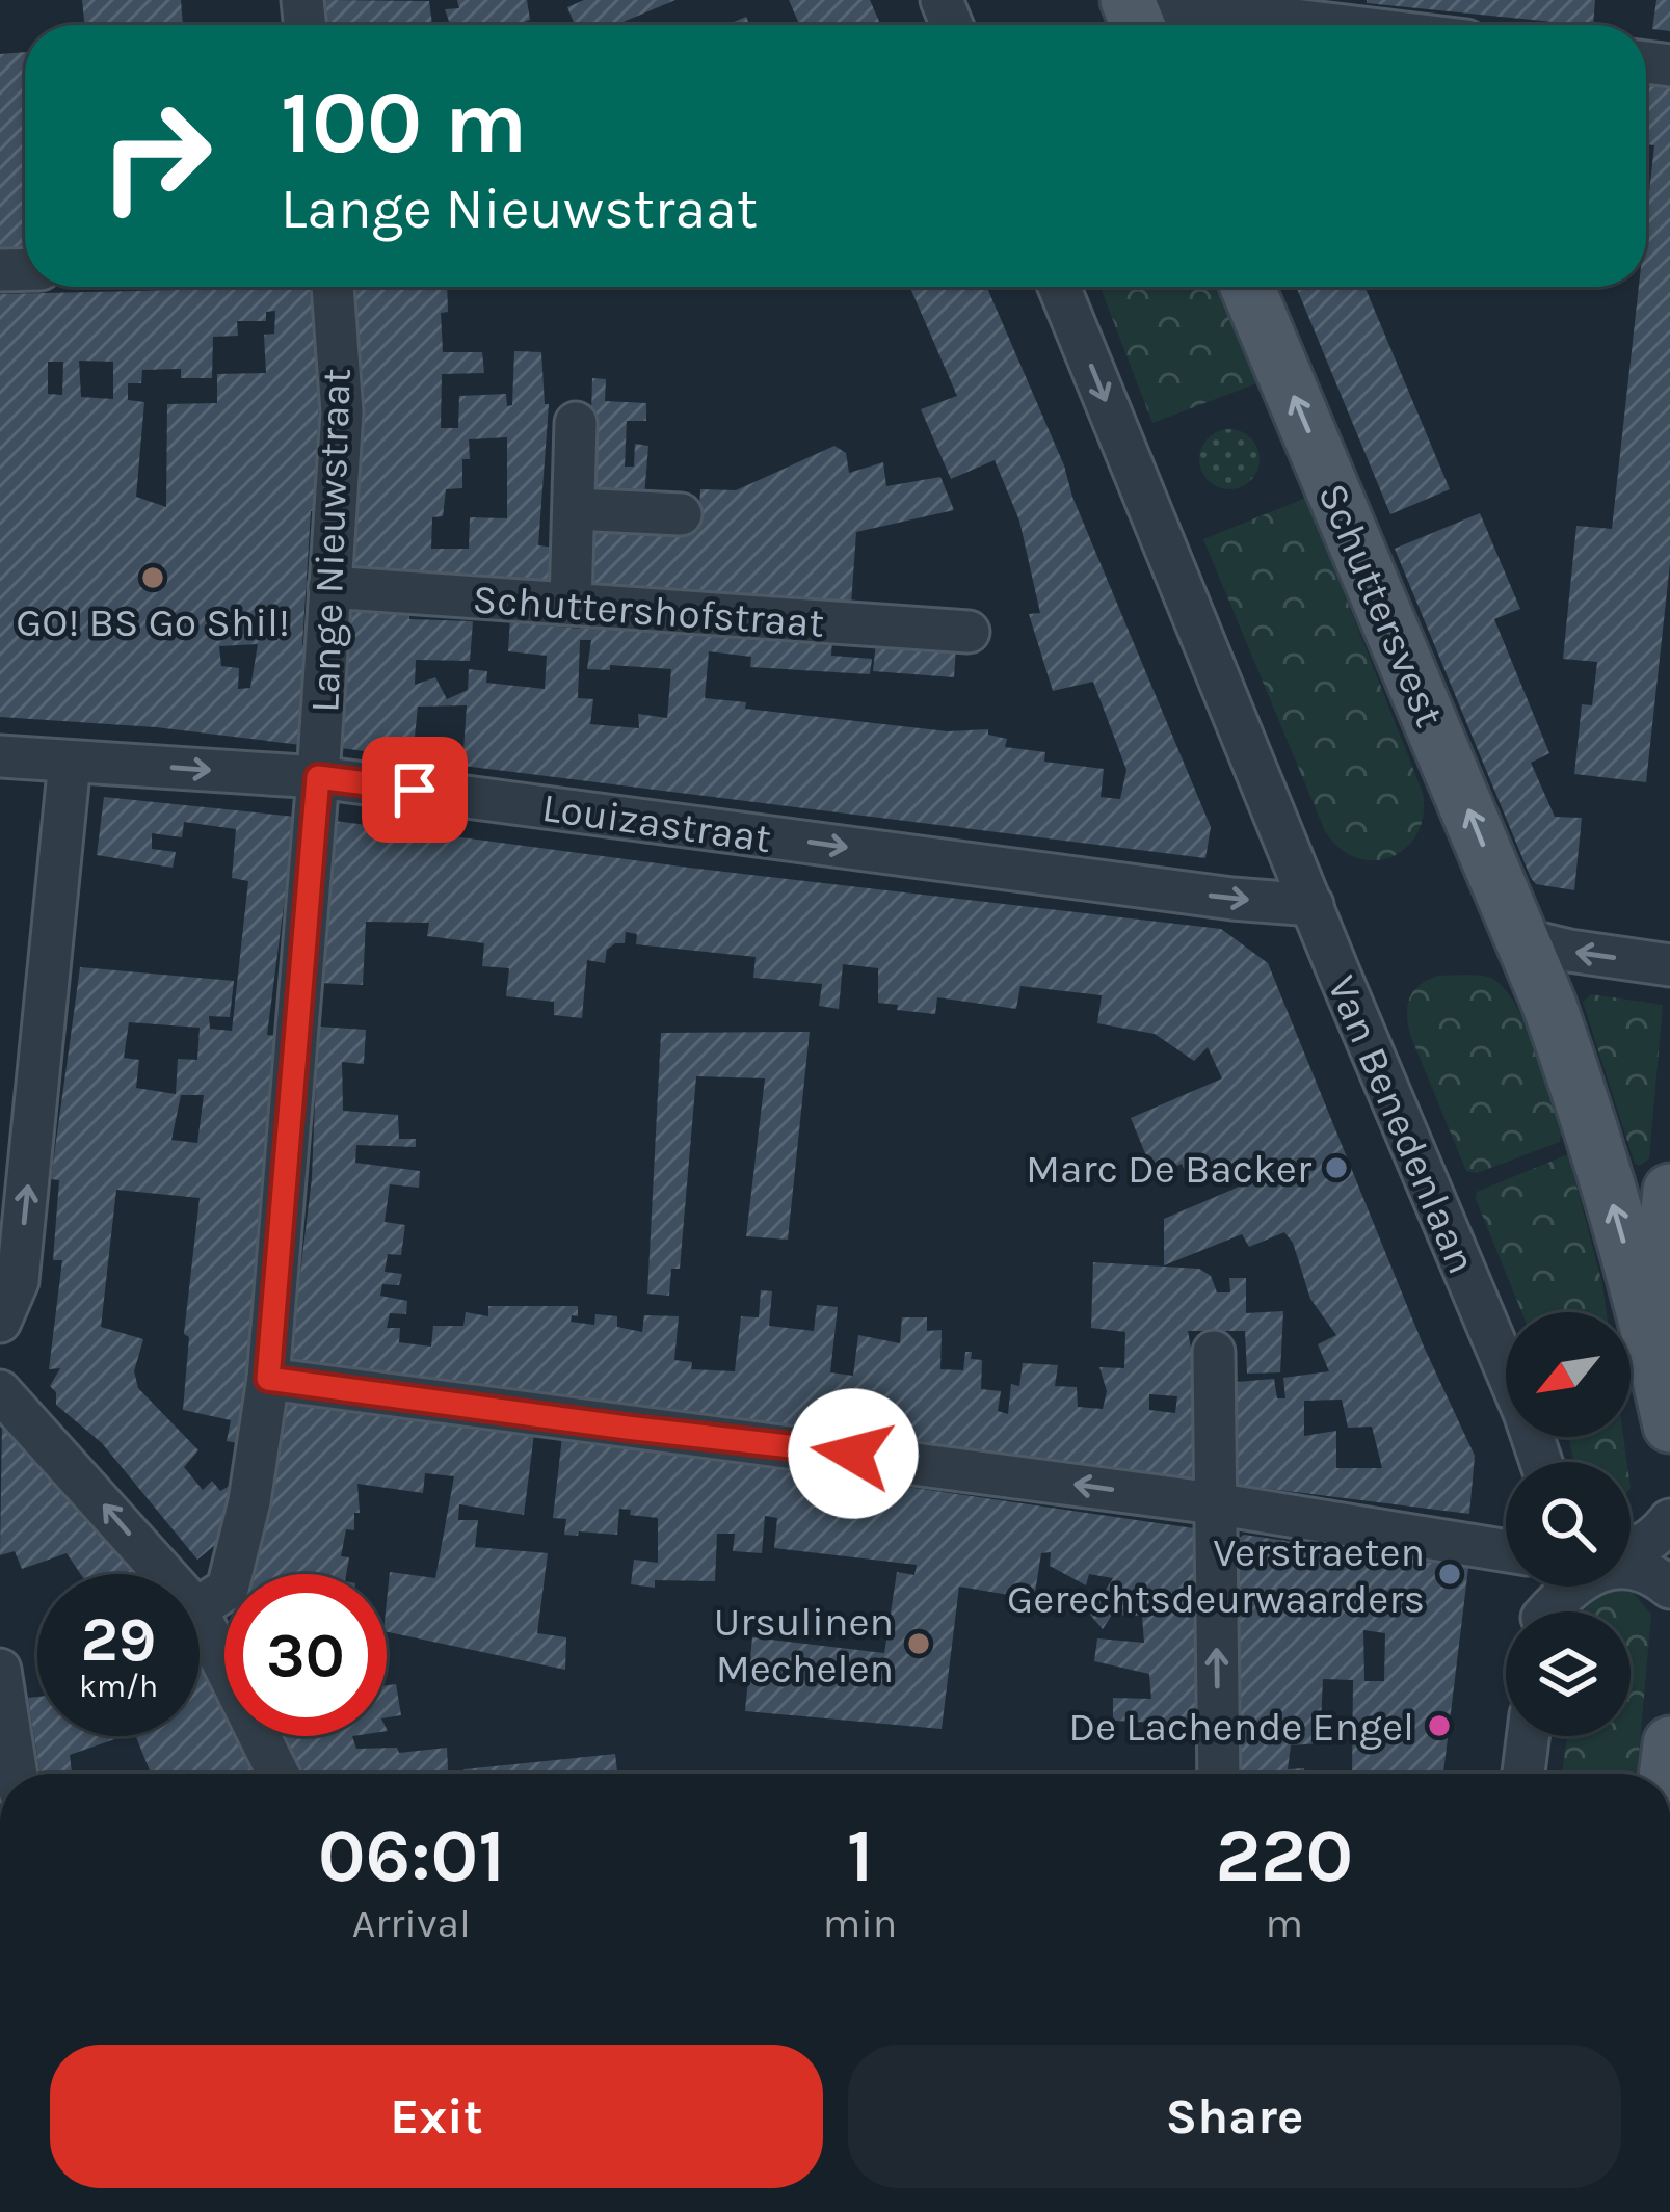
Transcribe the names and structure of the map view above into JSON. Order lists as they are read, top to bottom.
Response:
{
  "streets": {
    "main road": ["Schuttersvest"],
    "street": [
      "Lange Nieuwstraat",
      "Schuttershofstraat",
      "Louizastraat",
      "Van Benedenlaan"
    ]
  },
  "crossings": [
    ["Lange Nieuwstraat", "Schuttershofstraat"],
    ["Lange Nieuwstraat", "Louizastraat"],
    ["Louizastraat", "Van Benedenlaan"]
  ],
  "one_way": ["Schuttersvest", "Louizastraat"],
  "places": [
    "GO! BS Go Shil!",
    "Marc De Backer",
    "Verstraeten Gerechtsdeurwaarders",
    "Ursulinen Mechelen",
    "De Lachende Engel"
  ],
  "north": "bottom left",
  "page": {
    "turn": ["100 m", "Lange Nieuwstraat"],
    "speed": "29 km/h",
    "limit": "30",
    "eta": [
      "06:01",
      "Arrival",
      "1",
      "min",
      "220",
      "m"
    ],
    "buttons": ["Exit", "Share"]
  }
}
